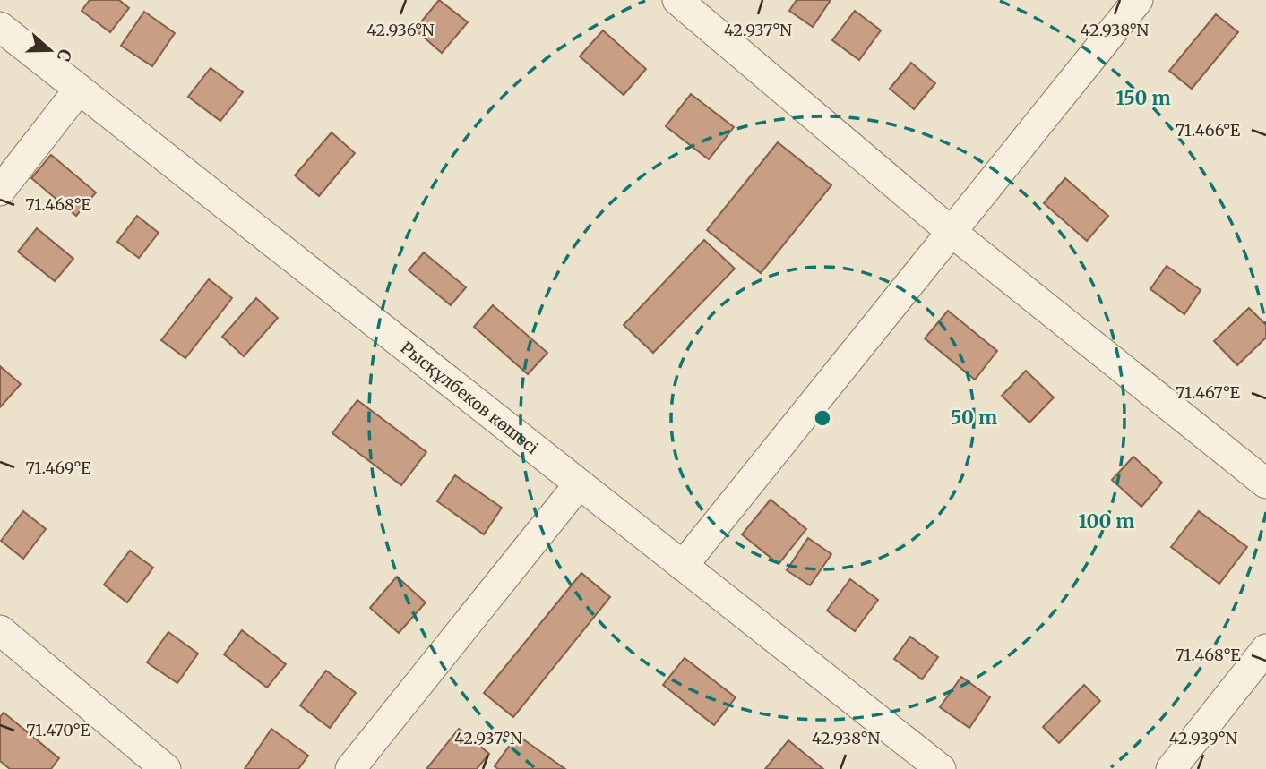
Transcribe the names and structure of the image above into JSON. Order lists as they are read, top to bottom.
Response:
{
  "streets": {
    "street": ["Рысқұлбеков көшесі"]
  },
  "north": "right",
  "coordinates": [
    "42.936°N",
    "42.937°N",
    "42.938°N",
    "71.466°E",
    "71.468°E",
    "71.467°E",
    "71.469°E",
    "71.470°E",
    "42.939°N"
  ],
  "rings": ["150 m", "50 m", "100 m"]
}
